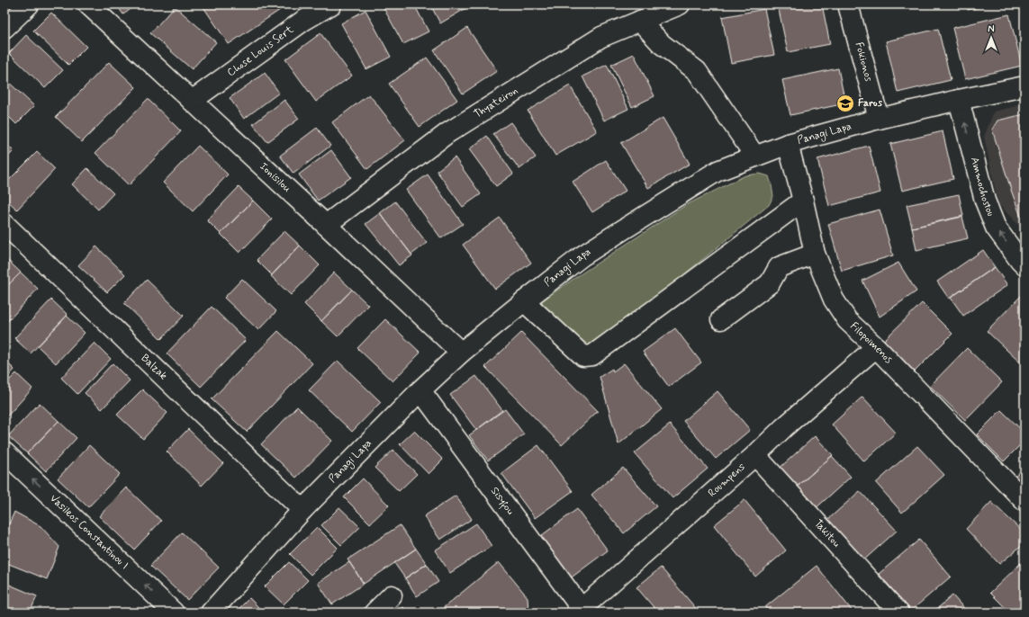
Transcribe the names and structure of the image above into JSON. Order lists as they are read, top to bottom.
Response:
{
  "streets": {
    "street": [
      "Chose Louis Sert",
      "Fokionos",
      "Thyateiron",
      "Panagi Lapa",
      "Ionisilou",
      "Ammochostou",
      "Filopoimenos",
      "Balzak",
      "Roumpens",
      "Sisyfou",
      "Vasileos Constantinou I",
      "Takitou"
    ]
  },
  "crossings": [
    ["Chose Louis Sert", "Ionisilou"],
    ["Fokionos", "Panagi Lapa"],
    ["Thyateiron", "Ionisilou"],
    ["Panagi Lapa", "Ionisilou"],
    ["Panagi Lapa", "Ammochostou"],
    ["Panagi Lapa", "Filopoimenos"],
    ["Panagi Lapa", "Balzak"],
    ["Panagi Lapa", "Sisyfou"],
    ["Filopoimenos", "Roumpens"],
    ["Roumpens", "Sisyfou"],
    ["Roumpens", "Takitou"]
  ],
  "one_way": ["Ammochostou", "Vasileos Constantinou I"],
  "places": {
    "school or university": ["Faros"]
  },
  "north": "top"
}
